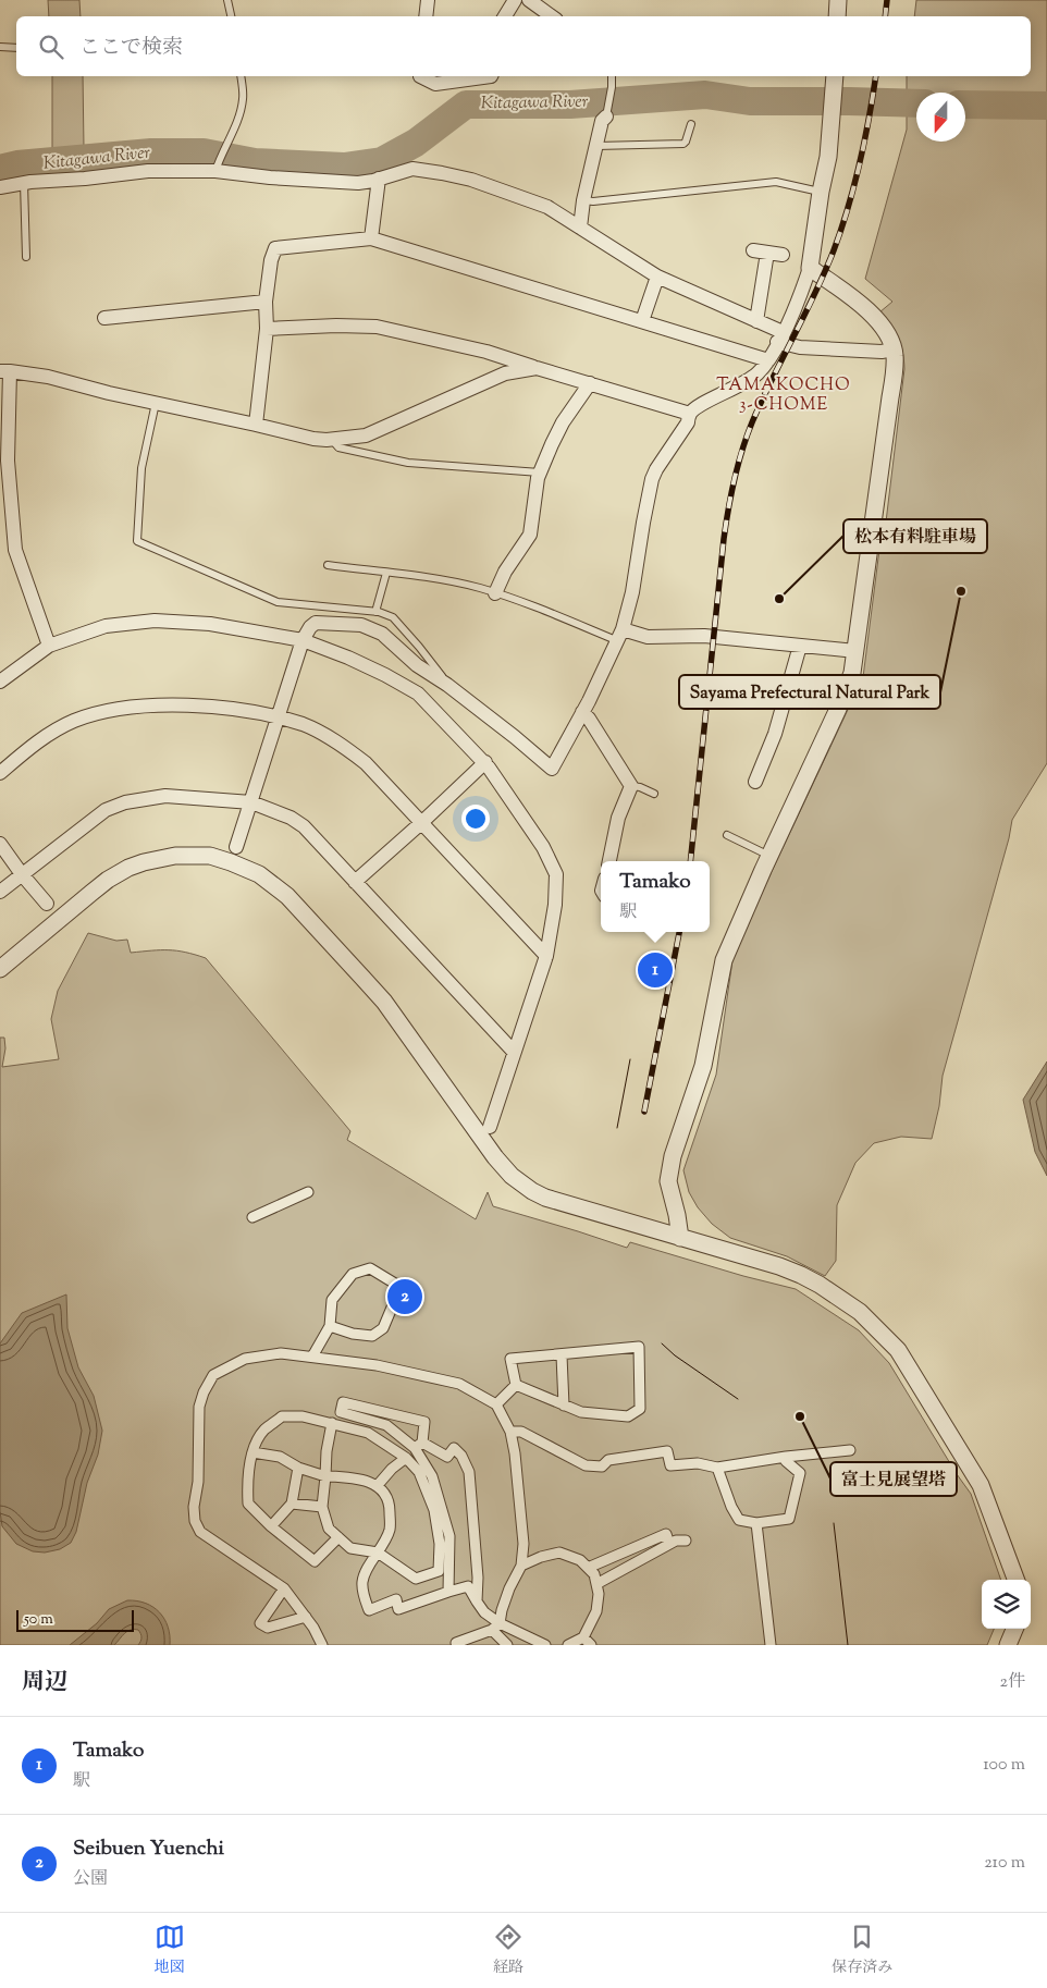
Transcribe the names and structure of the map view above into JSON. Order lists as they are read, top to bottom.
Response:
{
  "districts": ["TAMAKOCHO 3-CHOME"],
  "water": ["Kitagawa River"],
  "places": ["Sayama Prefectural Natural Park", "松本有料駐車場", "富士見展望塔"],
  "scale_bar": "50 m",
  "north": "bottom",
  "page": {
    "search": "ここで検索",
    "popup": ["Tamako", "駅"],
    "pins": ["1", "2"],
    "scale": "50 m",
    "heading": ["周辺", "2件"],
    "list": [
      {
        "mark": "1",
        "name": "Tamako",
        "note": "駅",
        "value": "100 m"
      },
      {
        "mark": "2",
        "name": "Seibuen Yuenchi",
        "note": "公園",
        "value": "210 m"
      }
    ],
    "nav": ["地図", "経路", "保存済み"]
  }
}
